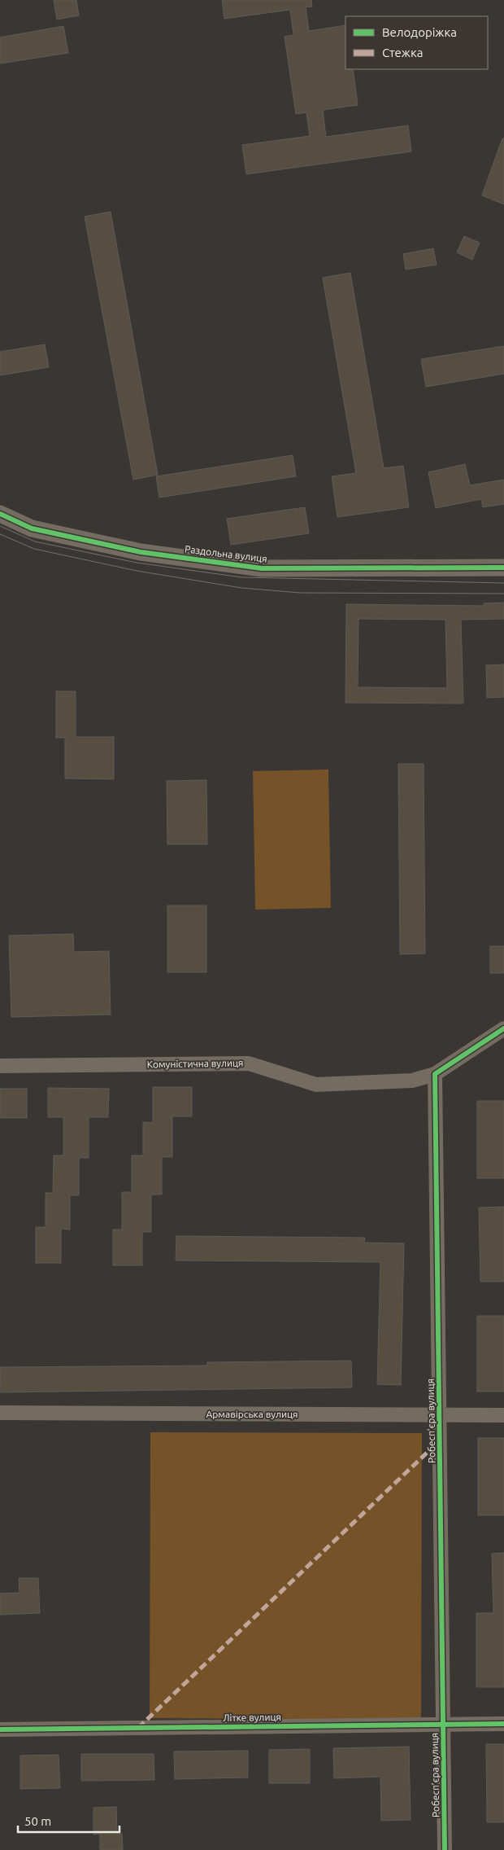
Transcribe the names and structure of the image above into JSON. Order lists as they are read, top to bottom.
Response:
{
  "streets": {
    "street": [
      "Раздольна вулиця",
      "Комуністична вулиця",
      "Армавірська вулиця",
      "Робесп’єра вулиця",
      "Літке вулиця"
    ]
  },
  "crossings": [
    ["Комуністична вулиця", "Робесп’єра вулиця"],
    ["Армавірська вулиця", "Робесп’єра вулиця"],
    ["Робесп’єра вулиця", "Літке вулиця"]
  ],
  "legend": ["Велодоріжка", "Стежка"],
  "scale_bar": "50 m"
}
